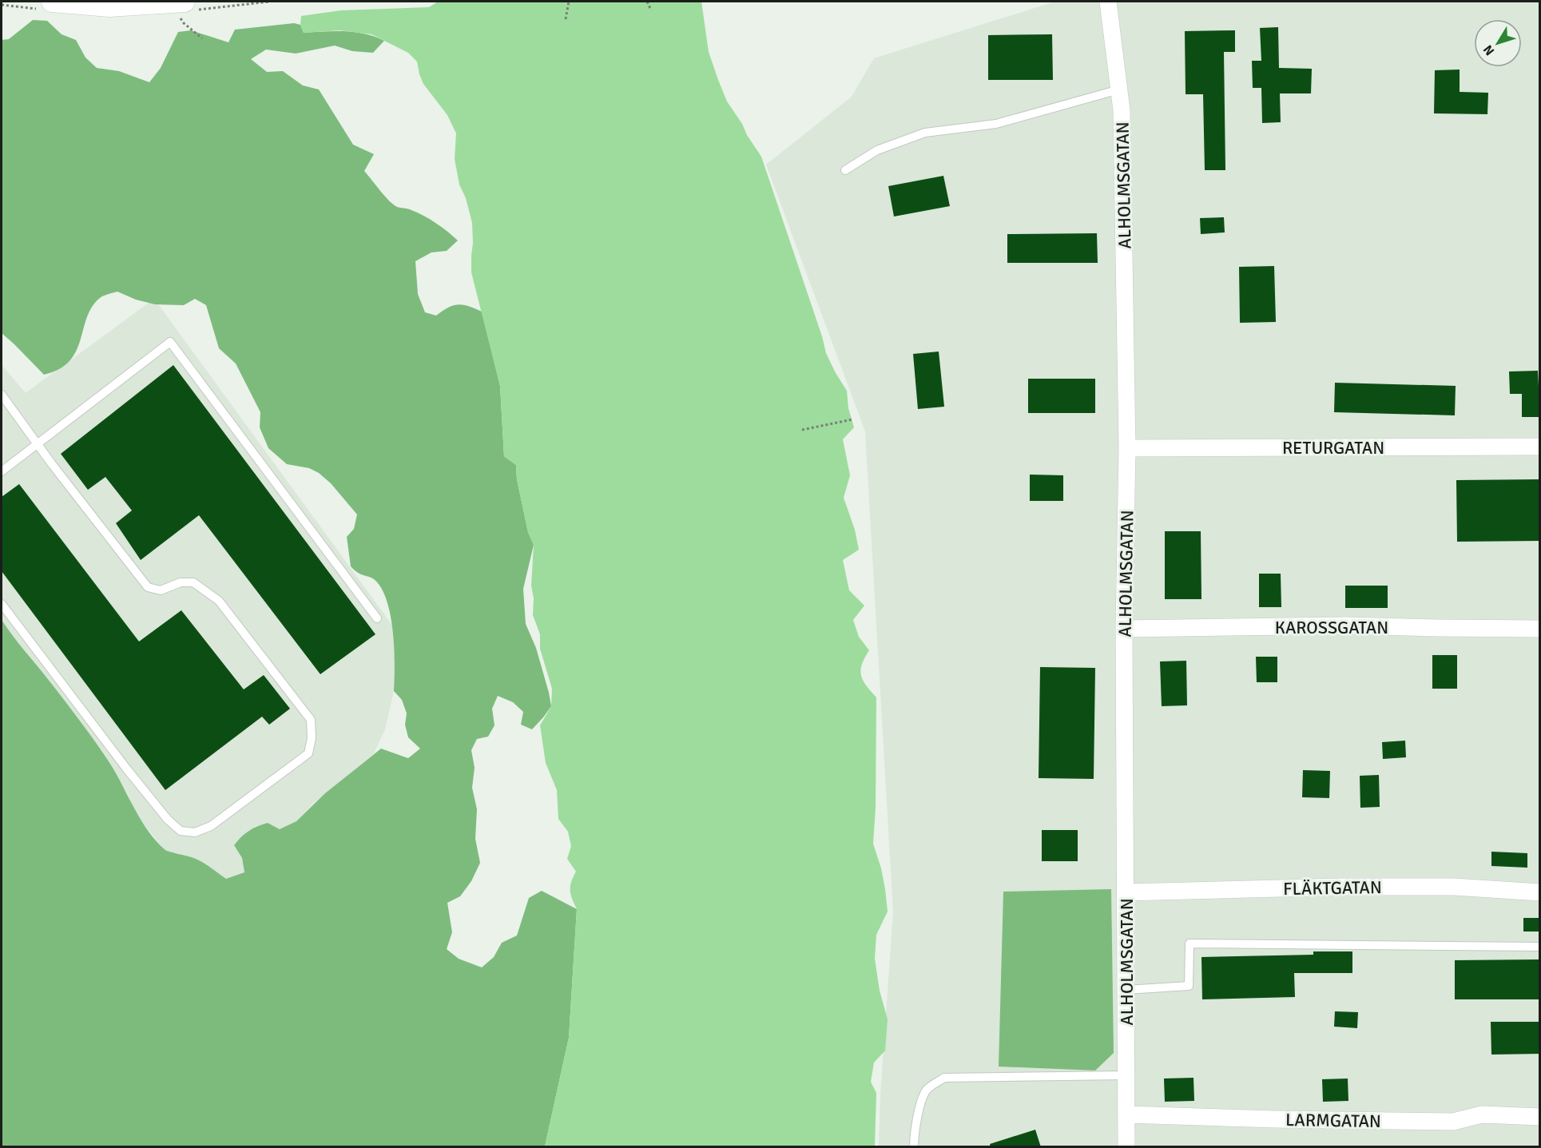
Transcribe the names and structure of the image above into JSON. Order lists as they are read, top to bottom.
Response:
{
  "streets": {
    "street": [
      "ALHOLMSGATAN",
      "RETURGATAN",
      "KAROSSGATAN",
      "FLÄKTGATAN",
      "LARMGATAN"
    ]
  },
  "crossings": [
    ["ALHOLMSGATAN", "RETURGATAN"],
    ["ALHOLMSGATAN", "KAROSSGATAN"],
    ["ALHOLMSGATAN", "FLÄKTGATAN"],
    ["ALHOLMSGATAN", "LARMGATAN"]
  ],
  "north": "bottom left"
}
